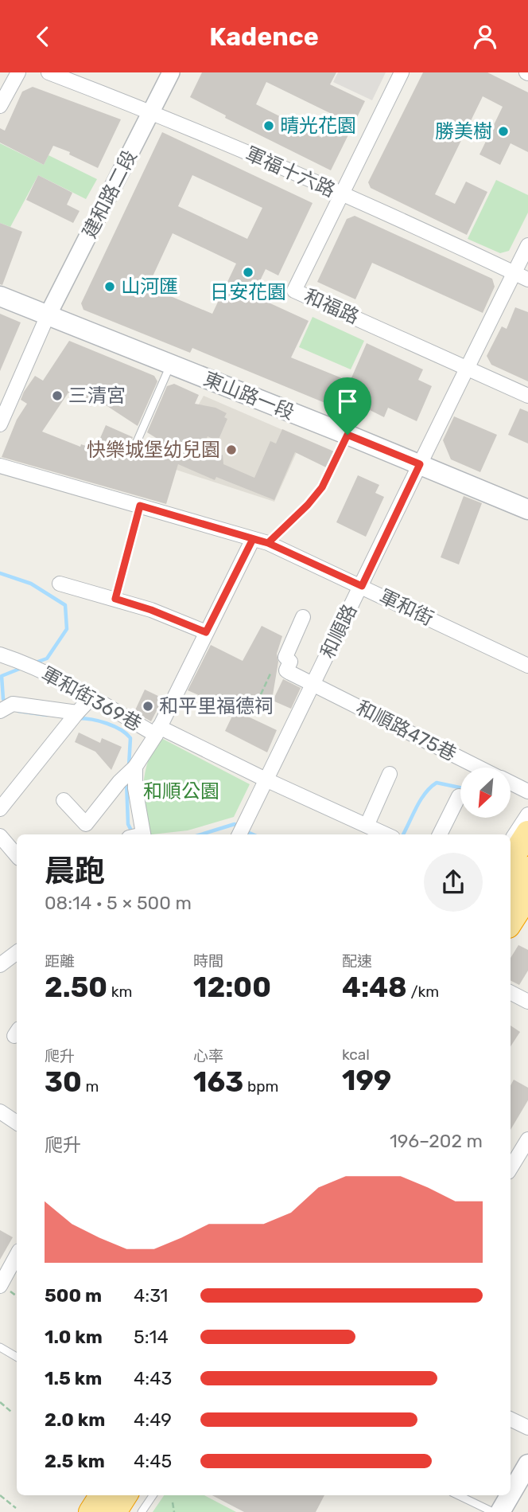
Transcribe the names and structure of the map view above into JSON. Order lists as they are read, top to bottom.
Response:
{
  "streets": {
    "main road": ["東山路一段"],
    "street": [
      "軍福十六路",
      "建和路二段",
      "和福路",
      "軍和街",
      "和順路",
      "軍和街369巷",
      "和順路475巷"
    ]
  },
  "crossings": [
    ["軍福十六路", "建和路二段"],
    ["軍福十六路", "和福路"],
    ["軍福十六路", "和順路"],
    ["建和路二段", "東山路一段"],
    ["和福路", "和順路"],
    ["東山路一段", "和順路"],
    ["軍和街", "和順路"],
    ["和順路", "軍和街369巷"],
    ["和順路", "和順路475巷"]
  ],
  "parks": ["和順公園"],
  "places": [
    "晴光花園",
    "勝美樹",
    "日安花園",
    "山河匯",
    "三清宮",
    "快樂城堡幼兒園",
    "和平里福德祠"
  ],
  "north": "bottom left",
  "page": {
    "header": "Kadence",
    "heading": ["晨跑", "08:14 · 5 × 500 m"],
    "stats": [
      ["距離", "2.50 km"],
      ["時間", "12:00"],
      ["配速", "4:48 /km"],
      ["爬升", "30 m"],
      ["心率", "163 bpm"],
      ["kcal", "199"]
    ],
    "chart": ["爬升", "196–202 m"],
    "list": [
      {
        "name": "500 m",
        "note": "4:31"
      },
      {
        "name": "1.0 km",
        "note": "5:14"
      },
      {
        "name": "1.5 km",
        "note": "4:43"
      },
      {
        "name": "2.0 km",
        "note": "4:49"
      },
      {
        "name": "2.5 km",
        "note": "4:45"
      }
    ]
  }
}
